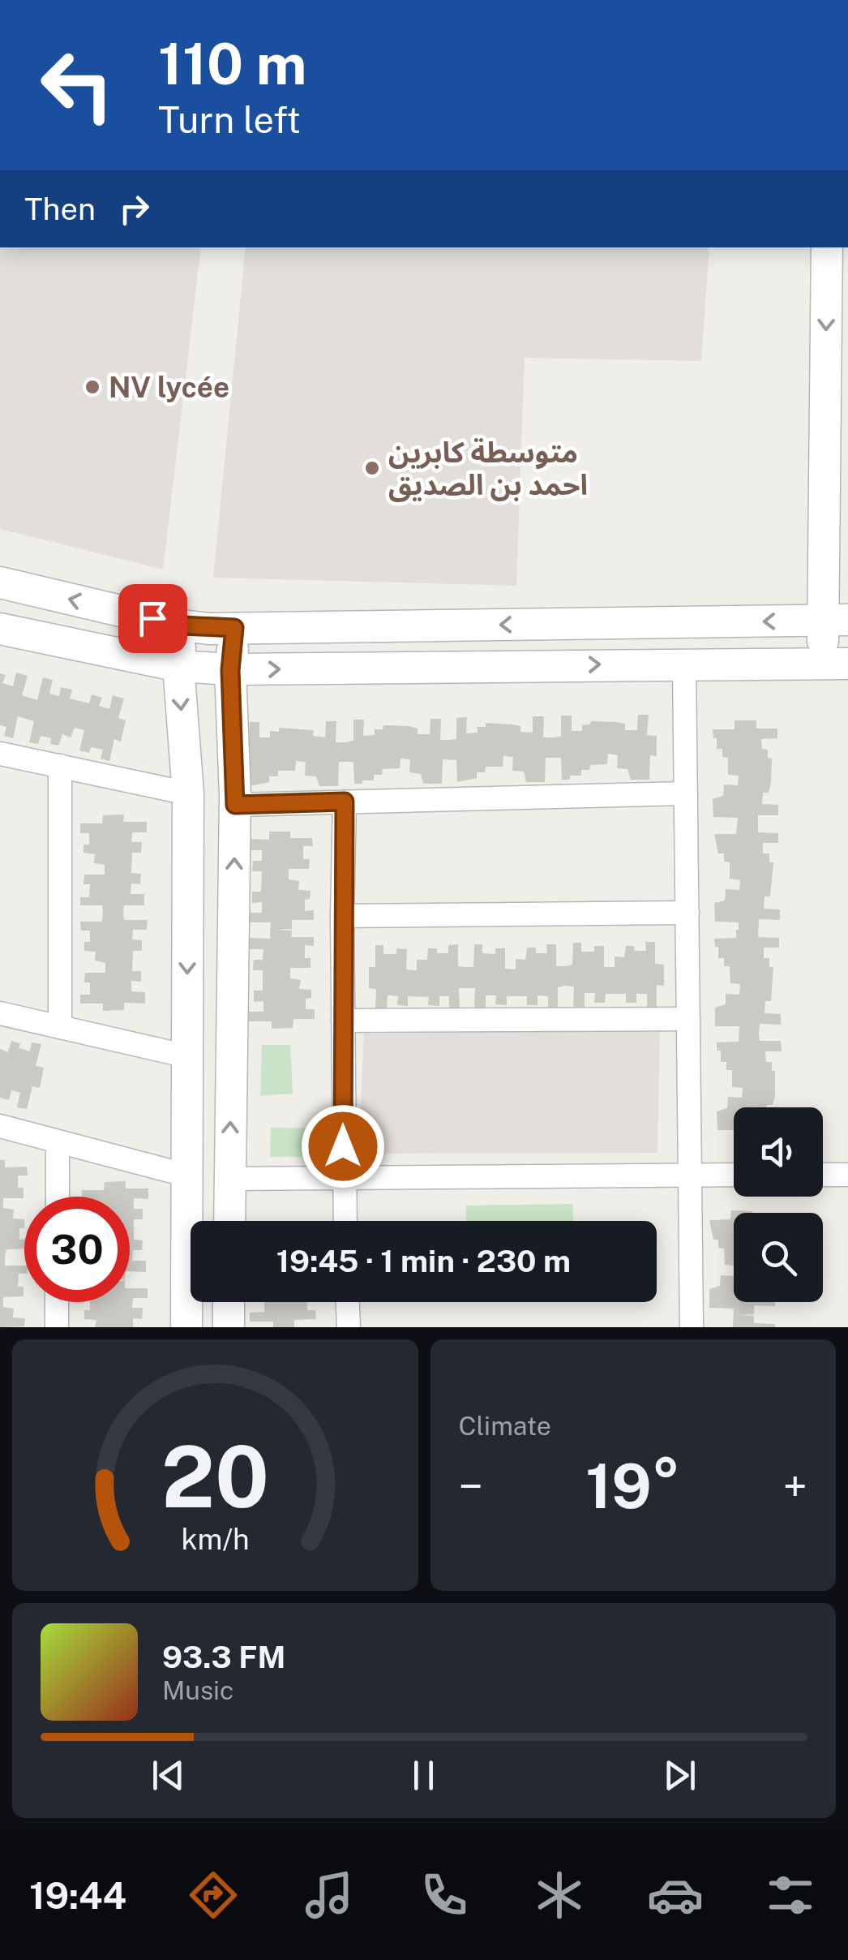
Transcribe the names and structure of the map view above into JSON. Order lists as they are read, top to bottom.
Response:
{
  "places": ["NV lycée", "متوسطة كابرين احمد بن الصديق"],
  "page": {
    "turn": ["110 m", "Turn left"],
    "then": "Then",
    "limit": "30",
    "trip": "19:45 · 1 min · 230 m",
    "tile": "Climate",
    "heat": ["−", "19°", "+"],
    "song": ["93.3 FM", "Music"],
    "tabs": "19:44",
    "gauge": ["20", "km/h"]
  }
}
